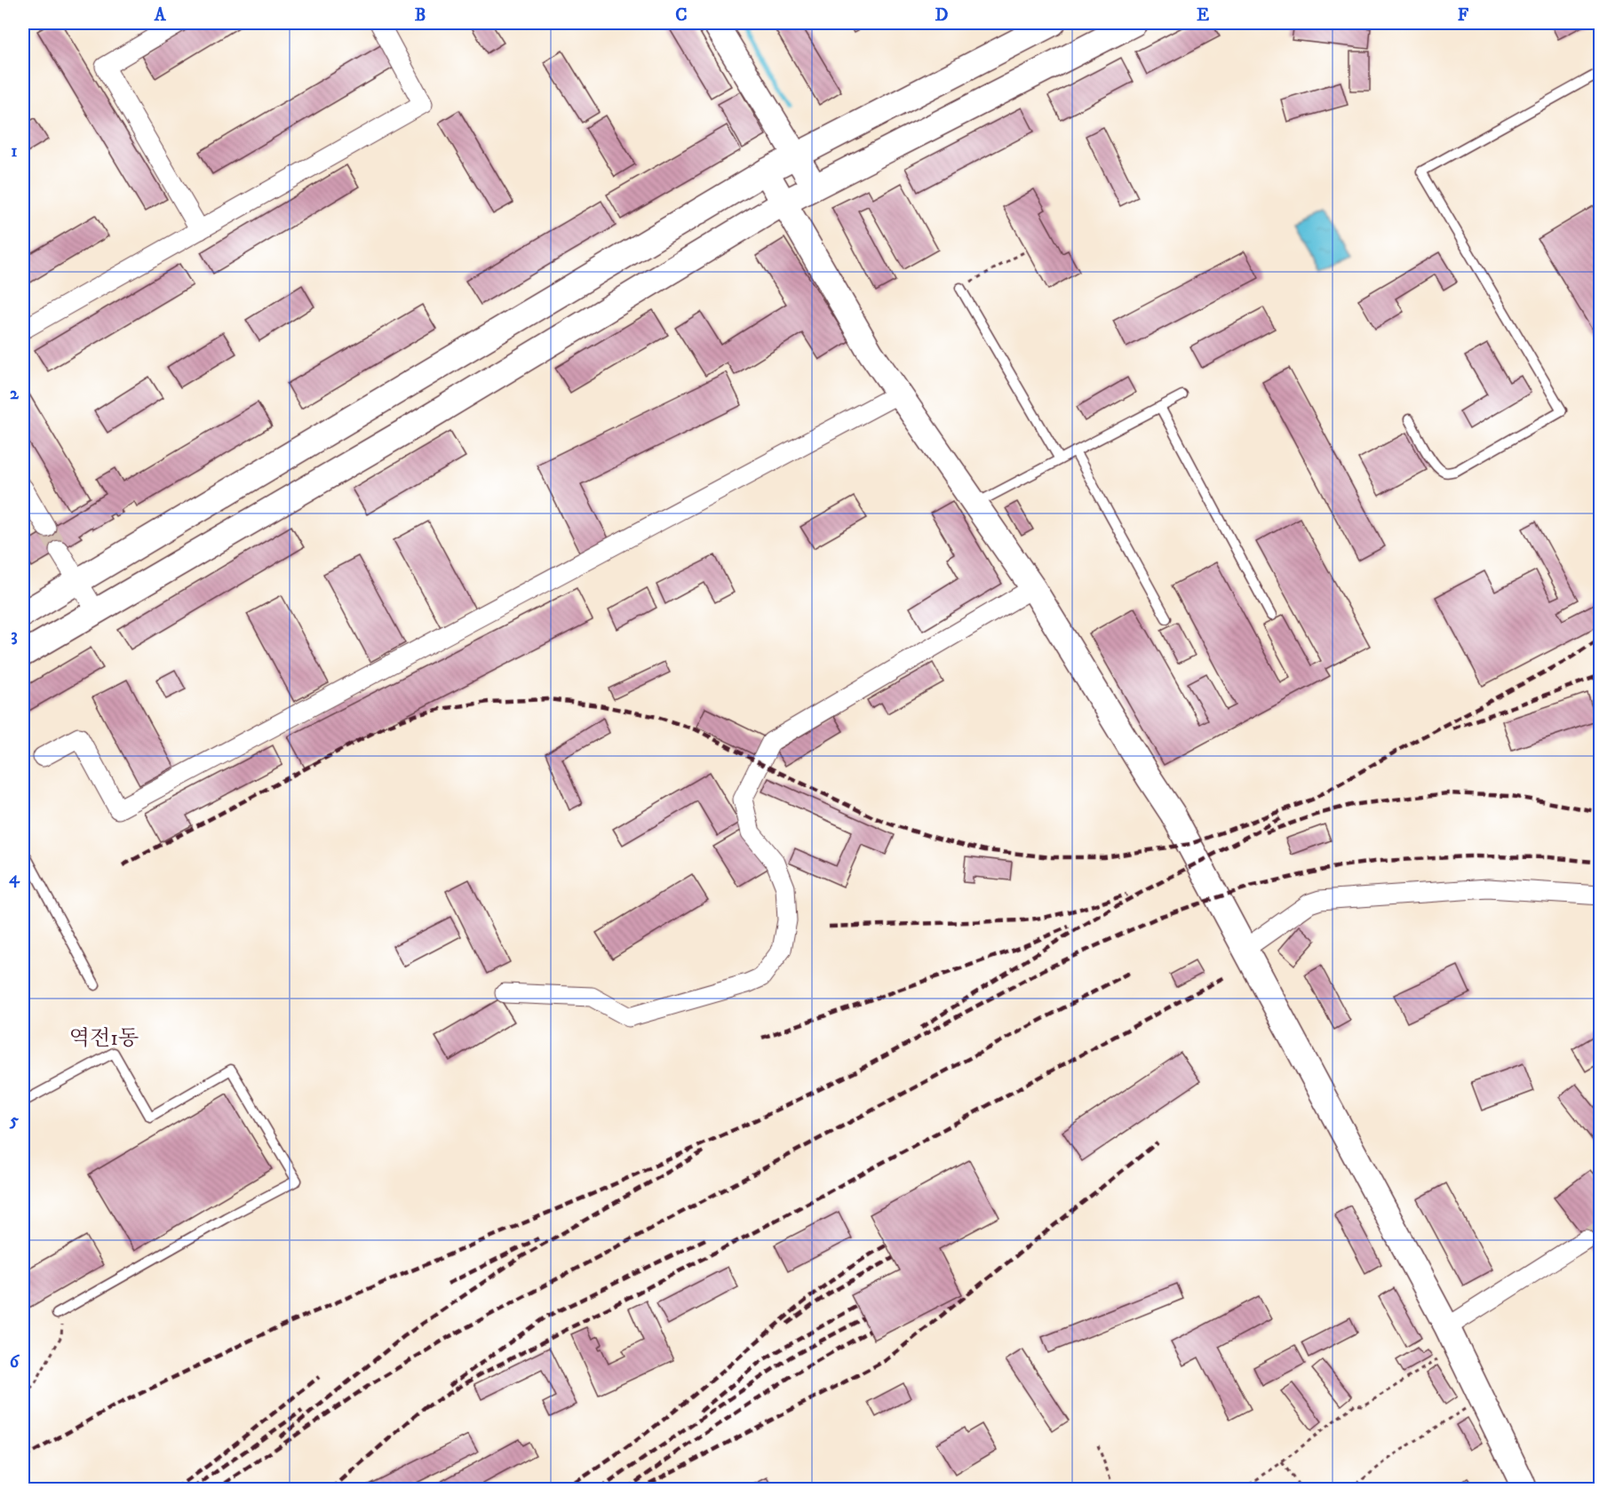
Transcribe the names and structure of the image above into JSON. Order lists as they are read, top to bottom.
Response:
{
  "districts": ["역전1동"],
  "grid": {
    "columns": [
      "A",
      "B",
      "C",
      "D",
      "E",
      "F"
    ],
    "rows": [
      "1",
      "2",
      "3",
      "4",
      "5",
      "6"
    ]
  }
}
